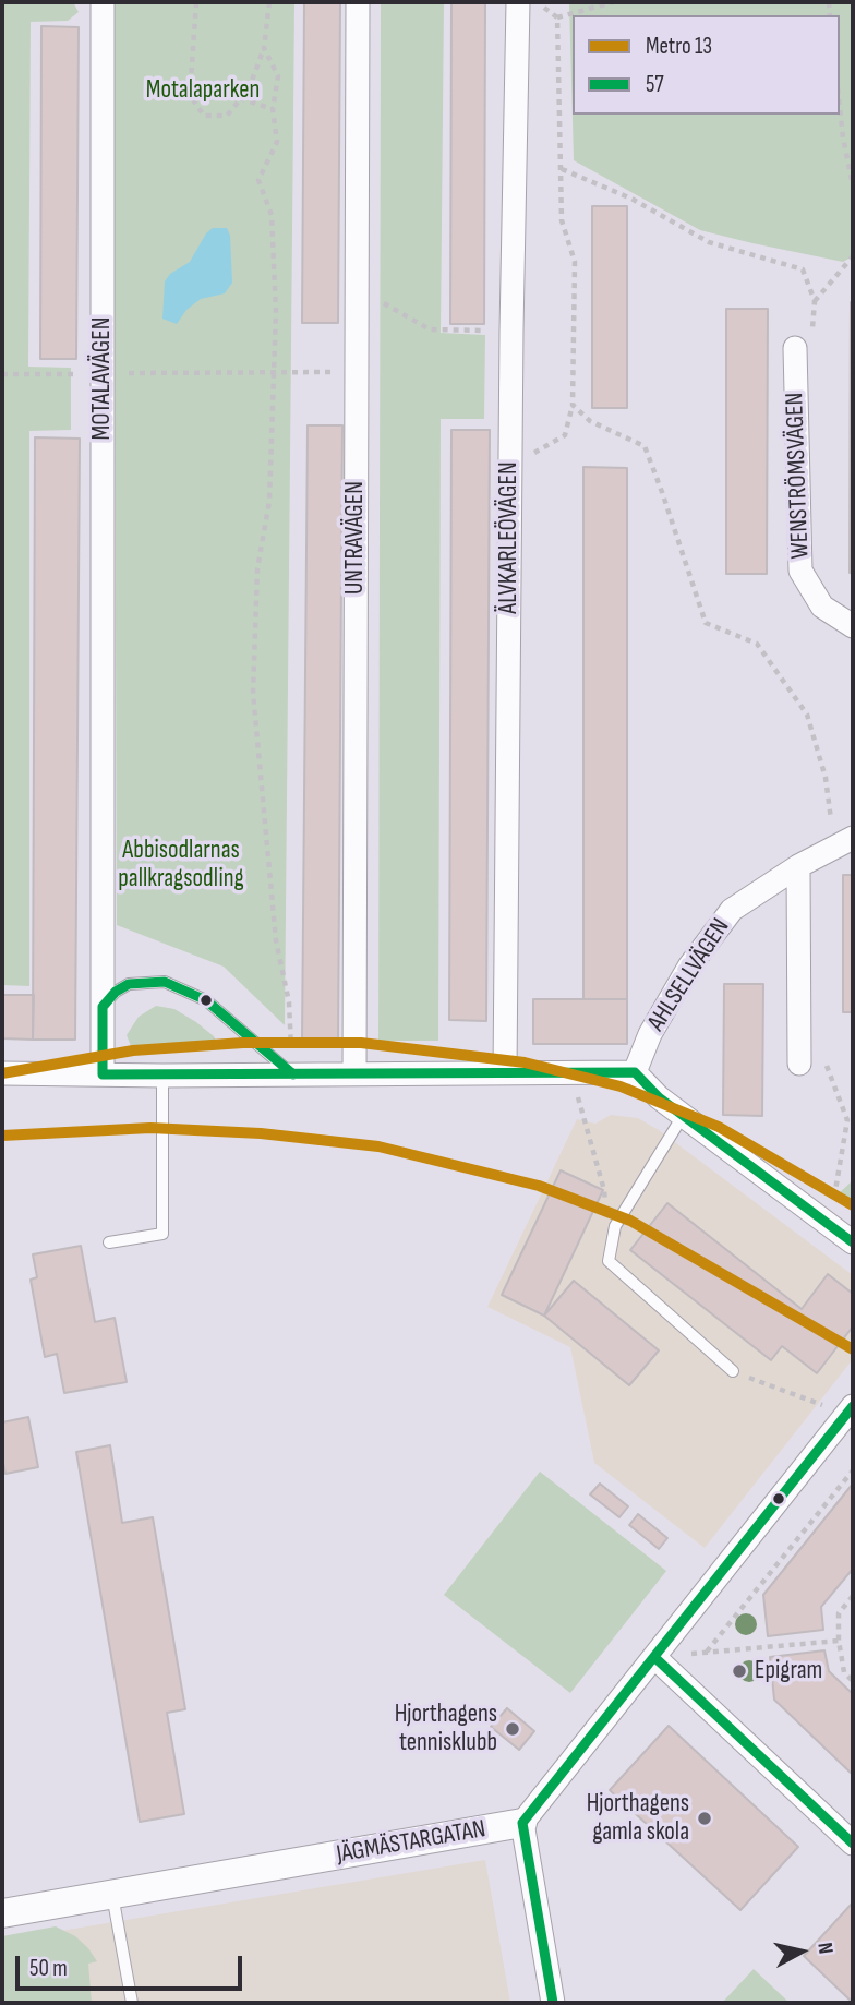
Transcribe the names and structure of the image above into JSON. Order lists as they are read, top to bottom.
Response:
{
  "streets": {
    "street": [
      "MOTALAVÄGEN",
      "WENSTRÖMSVÄGEN",
      "UNTRAVÄGEN",
      "ÄLVKARLEÖVÄGEN",
      "AHLSELLVÄGEN",
      "JÄGMÄSTARGATAN"
    ]
  },
  "parks": ["Motalaparken", "Abbisodlarnas pallkragsodling"],
  "places": ["Epigram", "Hjorthagens tennisklubb", "Hjorthagens gamla skola"],
  "lines": ["transit line 57", "metro line 13"],
  "legend": ["Metro 13", "57"],
  "scale_bar": "50 m",
  "north": "right"
}
